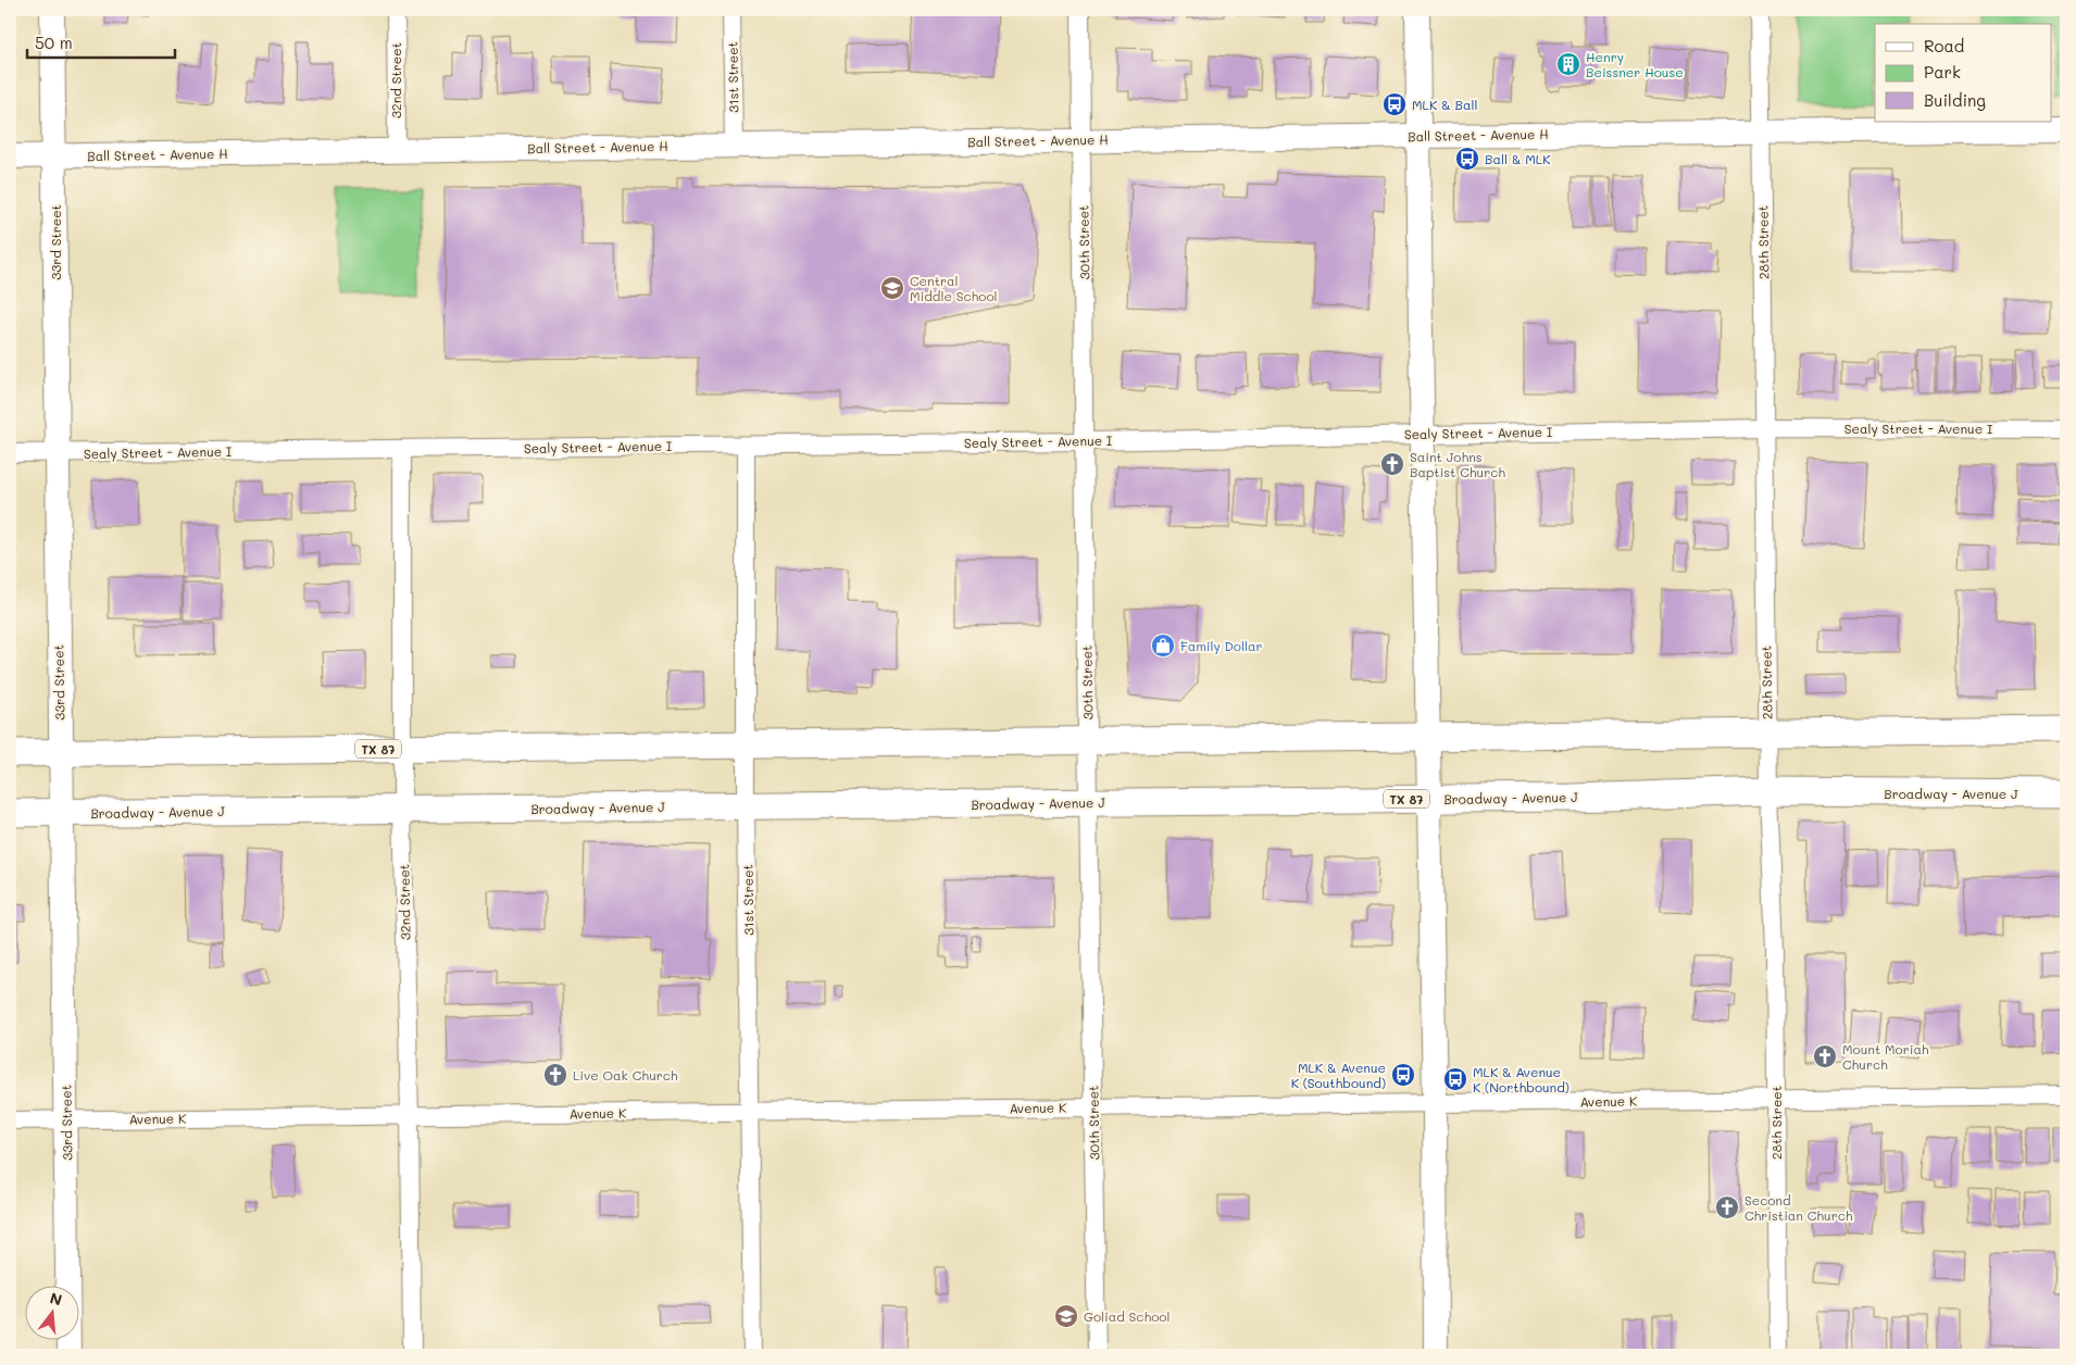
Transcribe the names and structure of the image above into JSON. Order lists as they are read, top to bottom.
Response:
{
  "streets": {
    "main road": ["TX 87", "Broadway - Avenue J"],
    "street": [
      "31st Street",
      "32nd Street",
      "Ball Street - Avenue H",
      "33rd Street",
      "30th Street",
      "28th Street",
      "Sealy Street - Avenue I",
      "Avenue K"
    ]
  },
  "crossings": [
    ["31st Street", "Ball Street - Avenue H"],
    ["31st Street", "Sealy Street - Avenue I"],
    ["31st Street", "TX 87"],
    ["31st Street", "Broadway - Avenue J"],
    ["31st Street", "Avenue K"],
    ["32nd Street", "Ball Street - Avenue H"],
    ["32nd Street", "Sealy Street - Avenue I"],
    ["32nd Street", "TX 87"],
    ["32nd Street", "Broadway - Avenue J"],
    ["32nd Street", "Avenue K"],
    ["Ball Street - Avenue H", "33rd Street"],
    ["Ball Street - Avenue H", "30th Street"],
    ["Ball Street - Avenue H", "28th Street"],
    ["33rd Street", "Sealy Street - Avenue I"],
    ["33rd Street", "TX 87"],
    ["33rd Street", "Broadway - Avenue J"],
    ["33rd Street", "Avenue K"],
    ["30th Street", "Sealy Street - Avenue I"],
    ["30th Street", "TX 87"],
    ["30th Street", "Broadway - Avenue J"],
    ["30th Street", "Avenue K"],
    ["28th Street", "Sealy Street - Avenue I"],
    ["28th Street", "TX 87"],
    ["28th Street", "Broadway - Avenue J"],
    ["28th Street", "Avenue K"]
  ],
  "places": {
    "building": ["Henry Beissner House"],
    "bus stop": [
      "MLK & Ball",
      "Ball & MLK",
      "MLK & Avenue K (Southbound)",
      "MLK & Avenue K (Northbound)"
    ],
    "school or university": ["Central Middle School", "Goliad School"],
    "church": [
      "Saint Johns Baptist Church",
      "Mount Moriah Church",
      "Live Oak Church",
      "Second Christian Church"
    ],
    "shop": ["Family Dollar"]
  },
  "legend": ["Road", "Park", "Building"],
  "scale_bar": "50 m",
  "north": "top"
}
